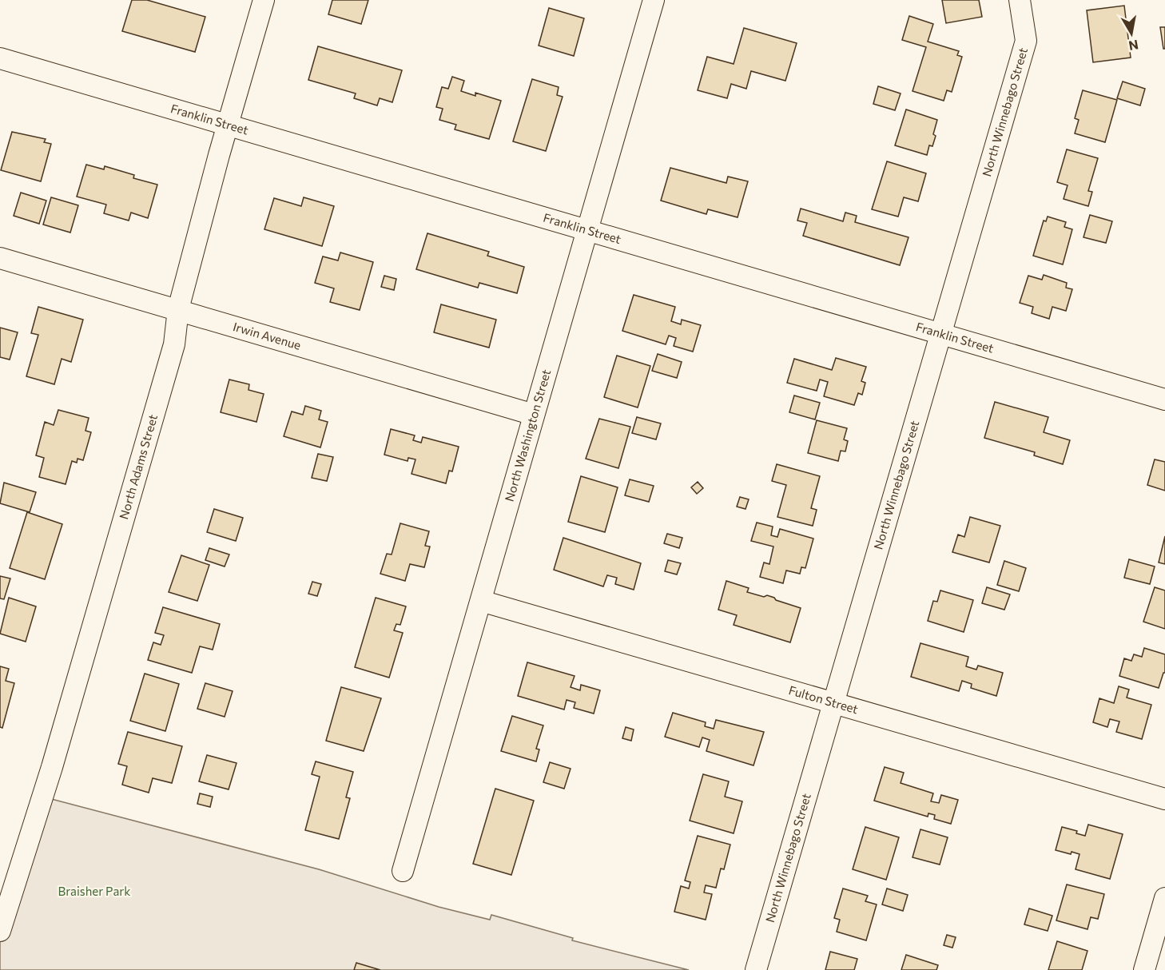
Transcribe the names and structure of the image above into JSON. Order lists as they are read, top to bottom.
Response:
{
  "streets": {
    "street": [
      "North Winnebago Street",
      "Franklin Street",
      "Irwin Avenue",
      "North Washington Street",
      "North Adams Street",
      "Fulton Street"
    ]
  },
  "crossings": [
    ["North Winnebago Street", "Franklin Street"],
    ["North Winnebago Street", "Fulton Street"],
    ["Franklin Street", "North Washington Street"],
    ["Franklin Street", "North Adams Street"],
    ["Irwin Avenue", "North Washington Street"],
    ["Irwin Avenue", "North Adams Street"],
    ["North Washington Street", "Fulton Street"]
  ],
  "parks": ["Braisher Park"],
  "north": "bottom"
}
